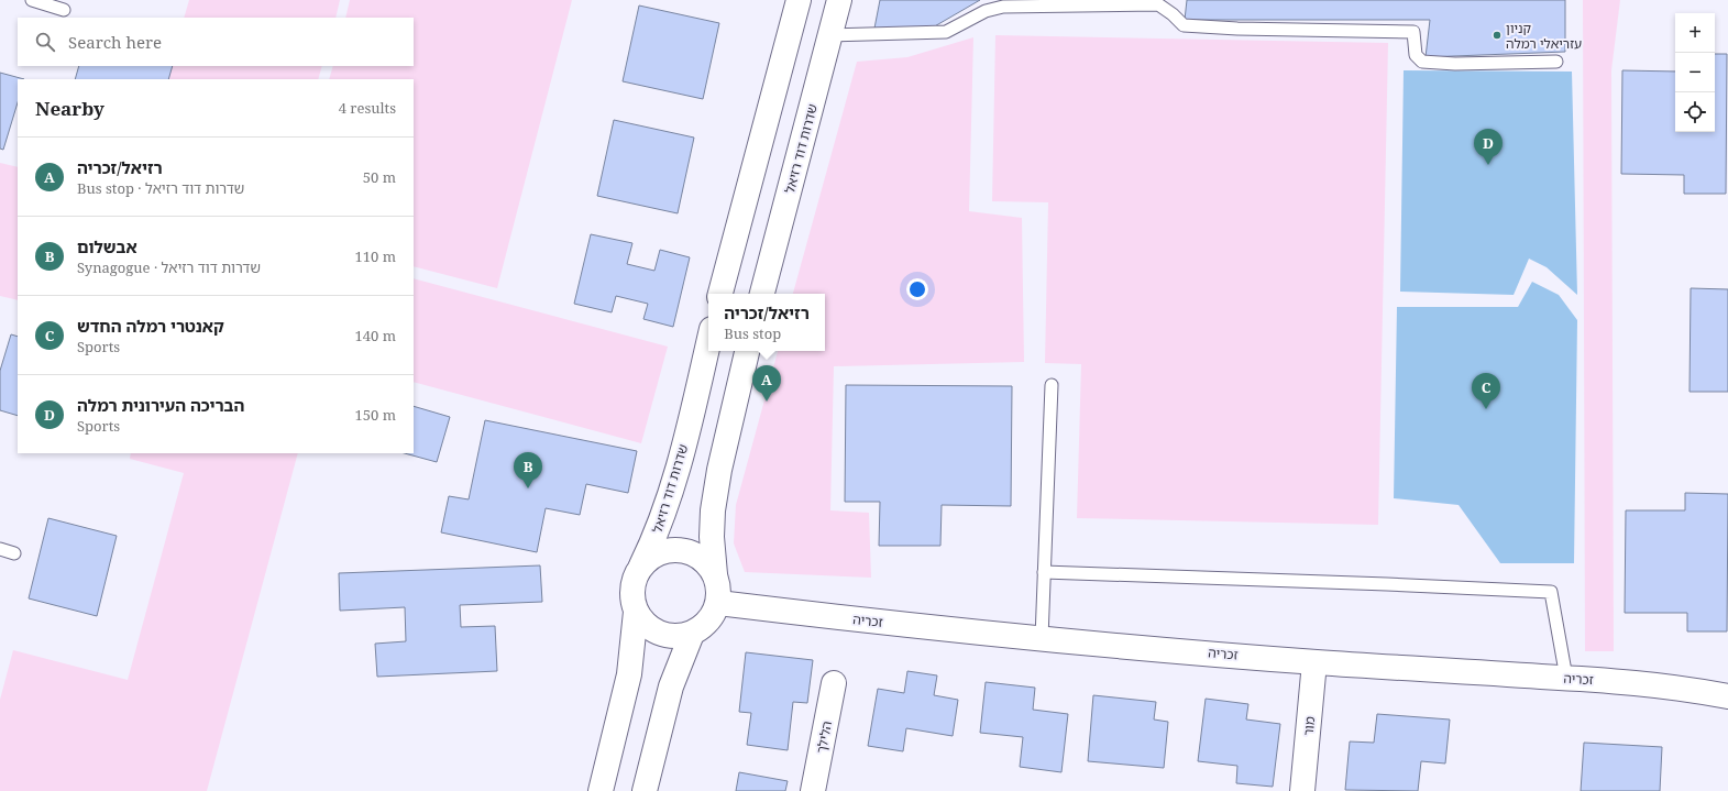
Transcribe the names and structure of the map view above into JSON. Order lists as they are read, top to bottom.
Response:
{
  "streets": {
    "main road": [
      "שדרות דוד רזיאל",
      "זכריה",
      "מור",
      "הלילך"
    ]
  },
  "crossings": [
    ["שדרות דוד רזיאל", "זכריה"],
    ["זכריה", "מור"]
  ],
  "places": ["קניון עזריאלי רמלה"],
  "page": {
    "map_buttons": ["+", "−"],
    "search": "Search here",
    "heading": ["Nearby", "4 results"],
    "pins": [
      "D",
      "A",
      "C",
      "B"
    ],
    "list": [
      {
        "mark": "A",
        "name": "רזיאל/זכריה",
        "note": "Bus stop · שדרות דוד רזיאל",
        "value": "50 m"
      },
      {
        "mark": "B",
        "name": "אבשלום",
        "note": "Synagogue · שדרות דוד רזיאל",
        "value": "110 m"
      },
      {
        "mark": "C",
        "name": "קאנטרי רמלה החדש",
        "note": "Sports",
        "value": "140 m"
      },
      {
        "mark": "D",
        "name": "הבריכה העירונית רמלה",
        "note": "Sports",
        "value": "150 m"
      }
    ],
    "popup": ["רזיאל/זכריה", "Bus stop"]
  }
}
